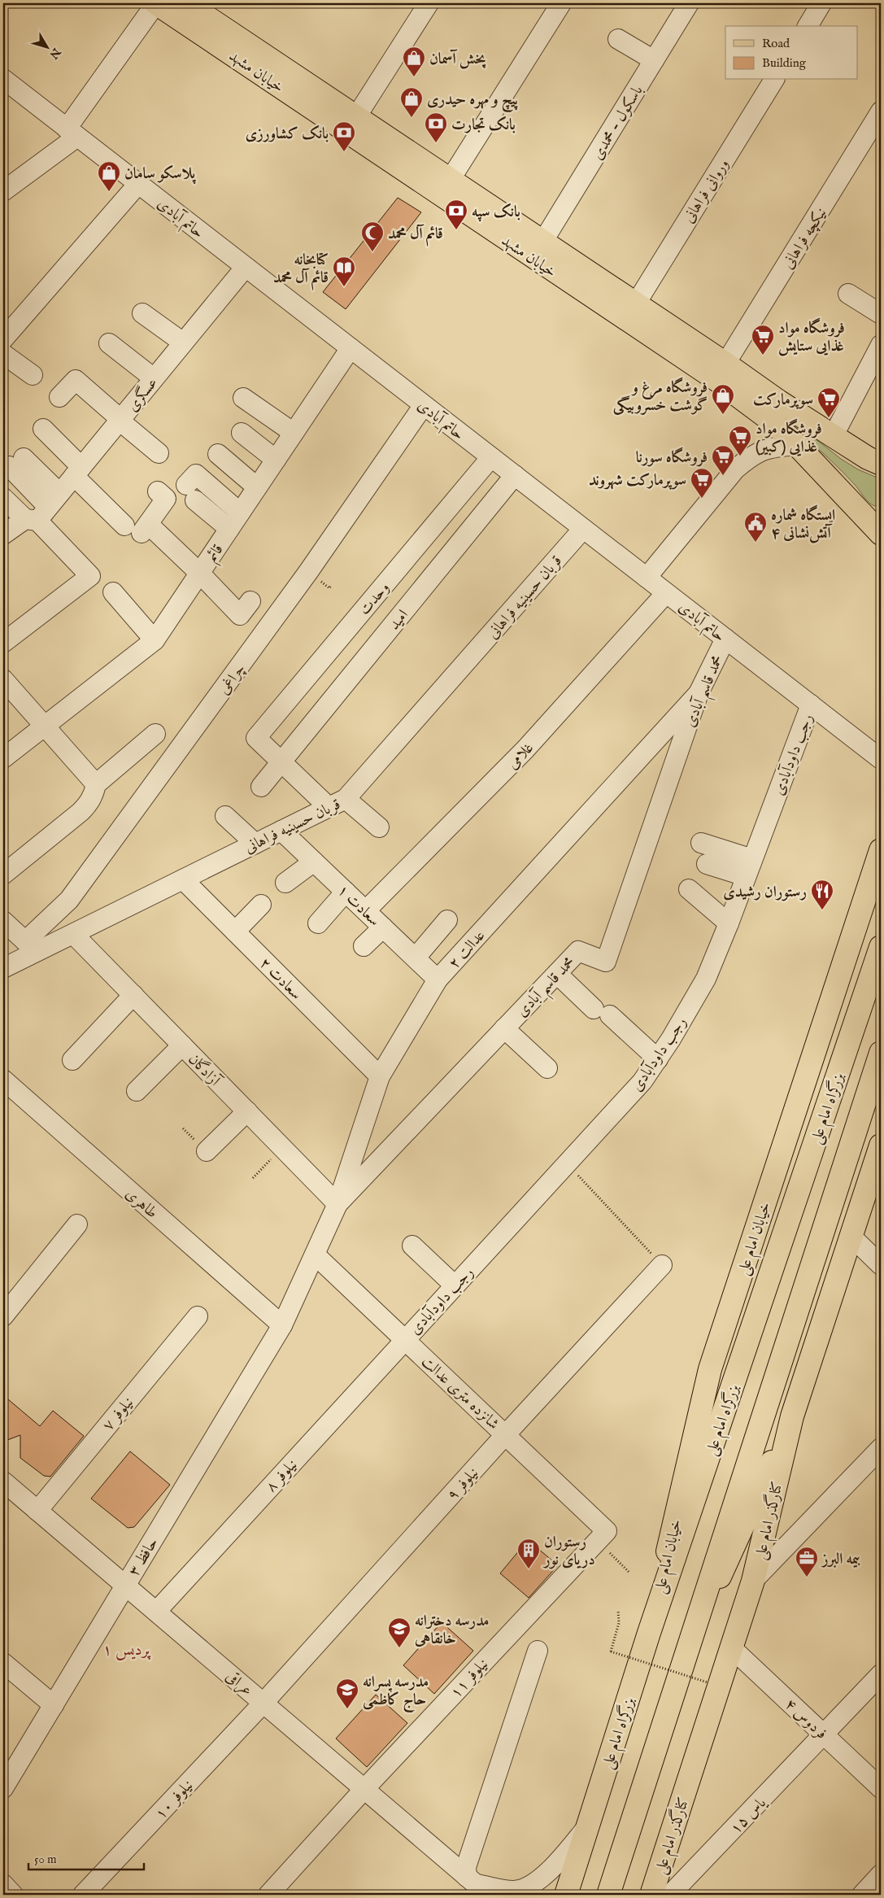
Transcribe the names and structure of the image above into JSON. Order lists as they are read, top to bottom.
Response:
{
  "streets": {
    "main road": [
      "خیابان مشهد",
      "بزرگراه امام علی",
      "خیابان امام علی",
      "کنارگذر امام علی"
    ],
    "street": [
      "باسکول - محمدی",
      "وروانی فراهانی",
      "حاتم آبادی",
      "نیکچه فراهانی",
      "عسگری",
      "قائم",
      "قربان حسینیه فراهانی",
      "وحدت",
      "امید",
      "چراغی",
      "محمد قاسم آبادی",
      "رجب داودآبادی",
      "غلامی",
      "سعادت ۱",
      "عدالت ۲",
      "سعادت ۲",
      "آزادگان",
      "طاهری",
      "شانزده متری عدالت",
      "نیلوفر ۷",
      "نیلوفر ۸",
      "نیلوفر ۹",
      "حافظ ۳",
      "نیلوفر ۱۱",
      "عراقی",
      "فردوس ۴",
      "نیلوفر ۱۰",
      "یاس ۱۵"
    ]
  },
  "crossings": [
    ["خیابان مشهد", "باسکول - محمدی"],
    ["خیابان مشهد", "وروانی فراهانی"],
    ["خیابان مشهد", "نیکچه فراهانی"],
    ["حاتم آبادی", "عسگری"],
    ["حاتم آبادی", "قائم"],
    ["حاتم آبادی", "قربان حسینیه فراهانی"],
    ["حاتم آبادی", "وحدت"],
    ["حاتم آبادی", "امید"],
    ["حاتم آبادی", "چراغی"],
    ["حاتم آبادی", "محمد قاسم آبادی"],
    ["حاتم آبادی", "رجب داودآبادی"],
    ["حاتم آبادی", "غلامی"],
    ["قربان حسینیه فراهانی", "چراغی"],
    ["قربان حسینیه فراهانی", "سعادت ۱"],
    ["قربان حسینیه فراهانی", "سعادت ۲"],
    ["قربان حسینیه فراهانی", "آزادگان"],
    ["وحدت", "امید"],
    ["محمد قاسم آبادی", "عدالت ۲"],
    ["محمد قاسم آبادی", "آزادگان"],
    ["رجب داودآبادی", "شانزده متری عدالت"],
    ["رجب داودآبادی", "نیلوفر ۸"],
    ["غلامی", "سعادت ۱"],
    ["سعادت ۱", "عدالت ۲"],
    ["عدالت ۲", "سعادت ۲"],
    ["عدالت ۲", "آزادگان"],
    ["عدالت ۲", "شانزده متری عدالت"],
    ["عدالت ۲", "حافظ ۳"],
    ["بزرگراه امام علی", "خیابان امام علی"],
    ["طاهری", "حافظ ۳"],
    ["شانزده متری عدالت", "نیلوفر ۸"],
    ["شانزده متری عدالت", "نیلوفر ۹"],
    ["شانزده متری عدالت", "حافظ ۳"],
    ["شانزده متری عدالت", "نیلوفر ۱۱"],
    ["نیلوفر ۷", "عراقی"],
    ["نیلوفر ۸", "عراقی"],
    ["نیلوفر ۹", "عراقی"],
    ["نیلوفر ۹", "نیلوفر ۱۰"],
    ["کنارگذر امام علی", "فردوس ۴"],
    ["حافظ ۳", "عراقی"],
    ["نیلوفر ۱۱", "عراقی"],
    ["عراقی", "نیلوفر ۱۰"],
    ["فردوس ۴", "یاس ۱۵"]
  ],
  "districts": ["پردیس ۱"],
  "places": {
    "shop": [
      "پخش آسمان",
      "پیچ و مهره حیدری",
      "پلاسکو سامان",
      "فروشگاه مرغ و گوشت خسروبیگی"
    ],
    "bank": ["بانک تجارت", "بانک کشاورزی", "بانک سپه"],
    "mosque": ["قائم آل محمد"],
    "library": ["کتابخانه قائم آل محمد"],
    "supermarket": [
      "فروشگاه مواد غذایی ستایش",
      "سوپرمارکت",
      "فروشگاه مواد غذایی (کبیر)",
      "فروشگاه سورنا",
      "سوپرمارکت شهروند"
    ],
    "public building": ["ایستگاه شماره ۴ آتش‌نشانی"],
    "restaurant": ["رستوران رشیدی"],
    "building": ["رستوران دریای نور"],
    "office": ["بیمه البرز"],
    "school or university": ["مدرسه دخترانه خانقاهی", "مدرسه پسرانه حاج کاظمی"]
  },
  "legend": ["Road", "Building"],
  "scale_bar": "50 m",
  "north": "bottom right"
}
